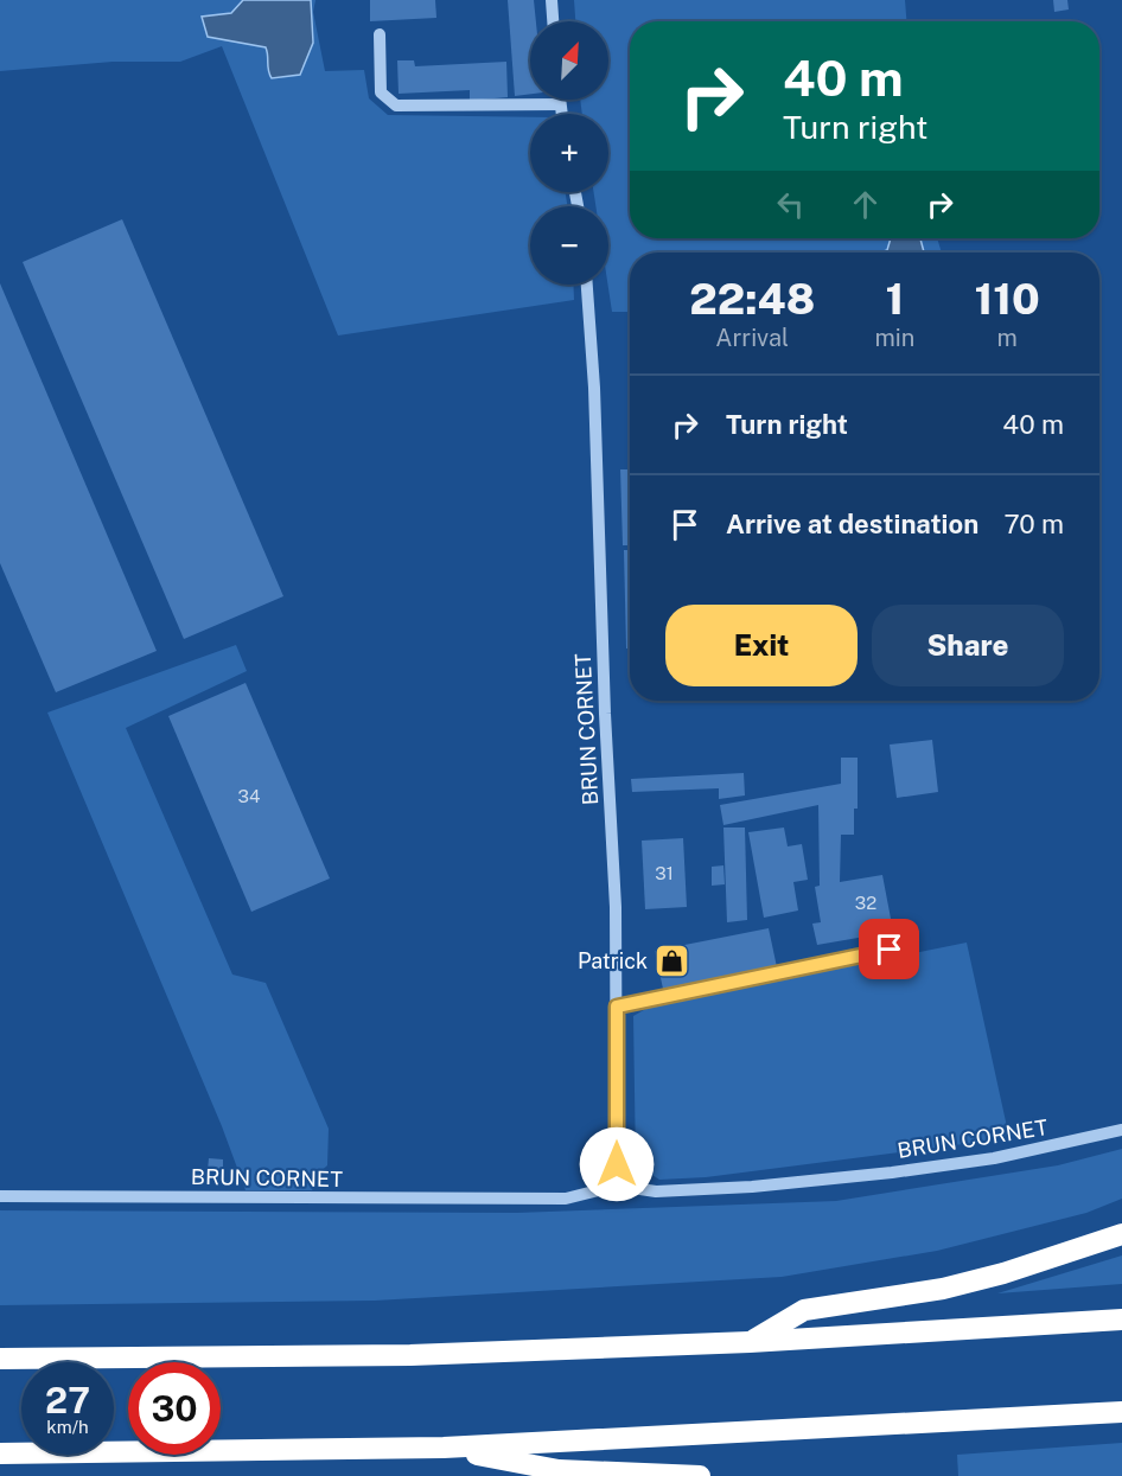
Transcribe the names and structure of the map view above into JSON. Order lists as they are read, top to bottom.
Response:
{
  "streets": {
    "street": ["BRUN CORNET"]
  },
  "places": {
    "shop": ["Patrick"]
  },
  "house_numbers": ["34", "31", "32"],
  "north": "top right",
  "page": {
    "map_buttons": ["+", "−"],
    "turn": ["40 m", "Turn right"],
    "eta": [
      "22:48",
      "Arrival",
      "1",
      "min",
      "110",
      "m"
    ],
    "list": [
      {
        "name": "Turn right",
        "value": "40 m"
      },
      {
        "name": "Arrive at destination",
        "value": "70 m"
      }
    ],
    "buttons": ["Exit", "Share"],
    "speed": "27 km/h",
    "limit": "30"
  }
}
